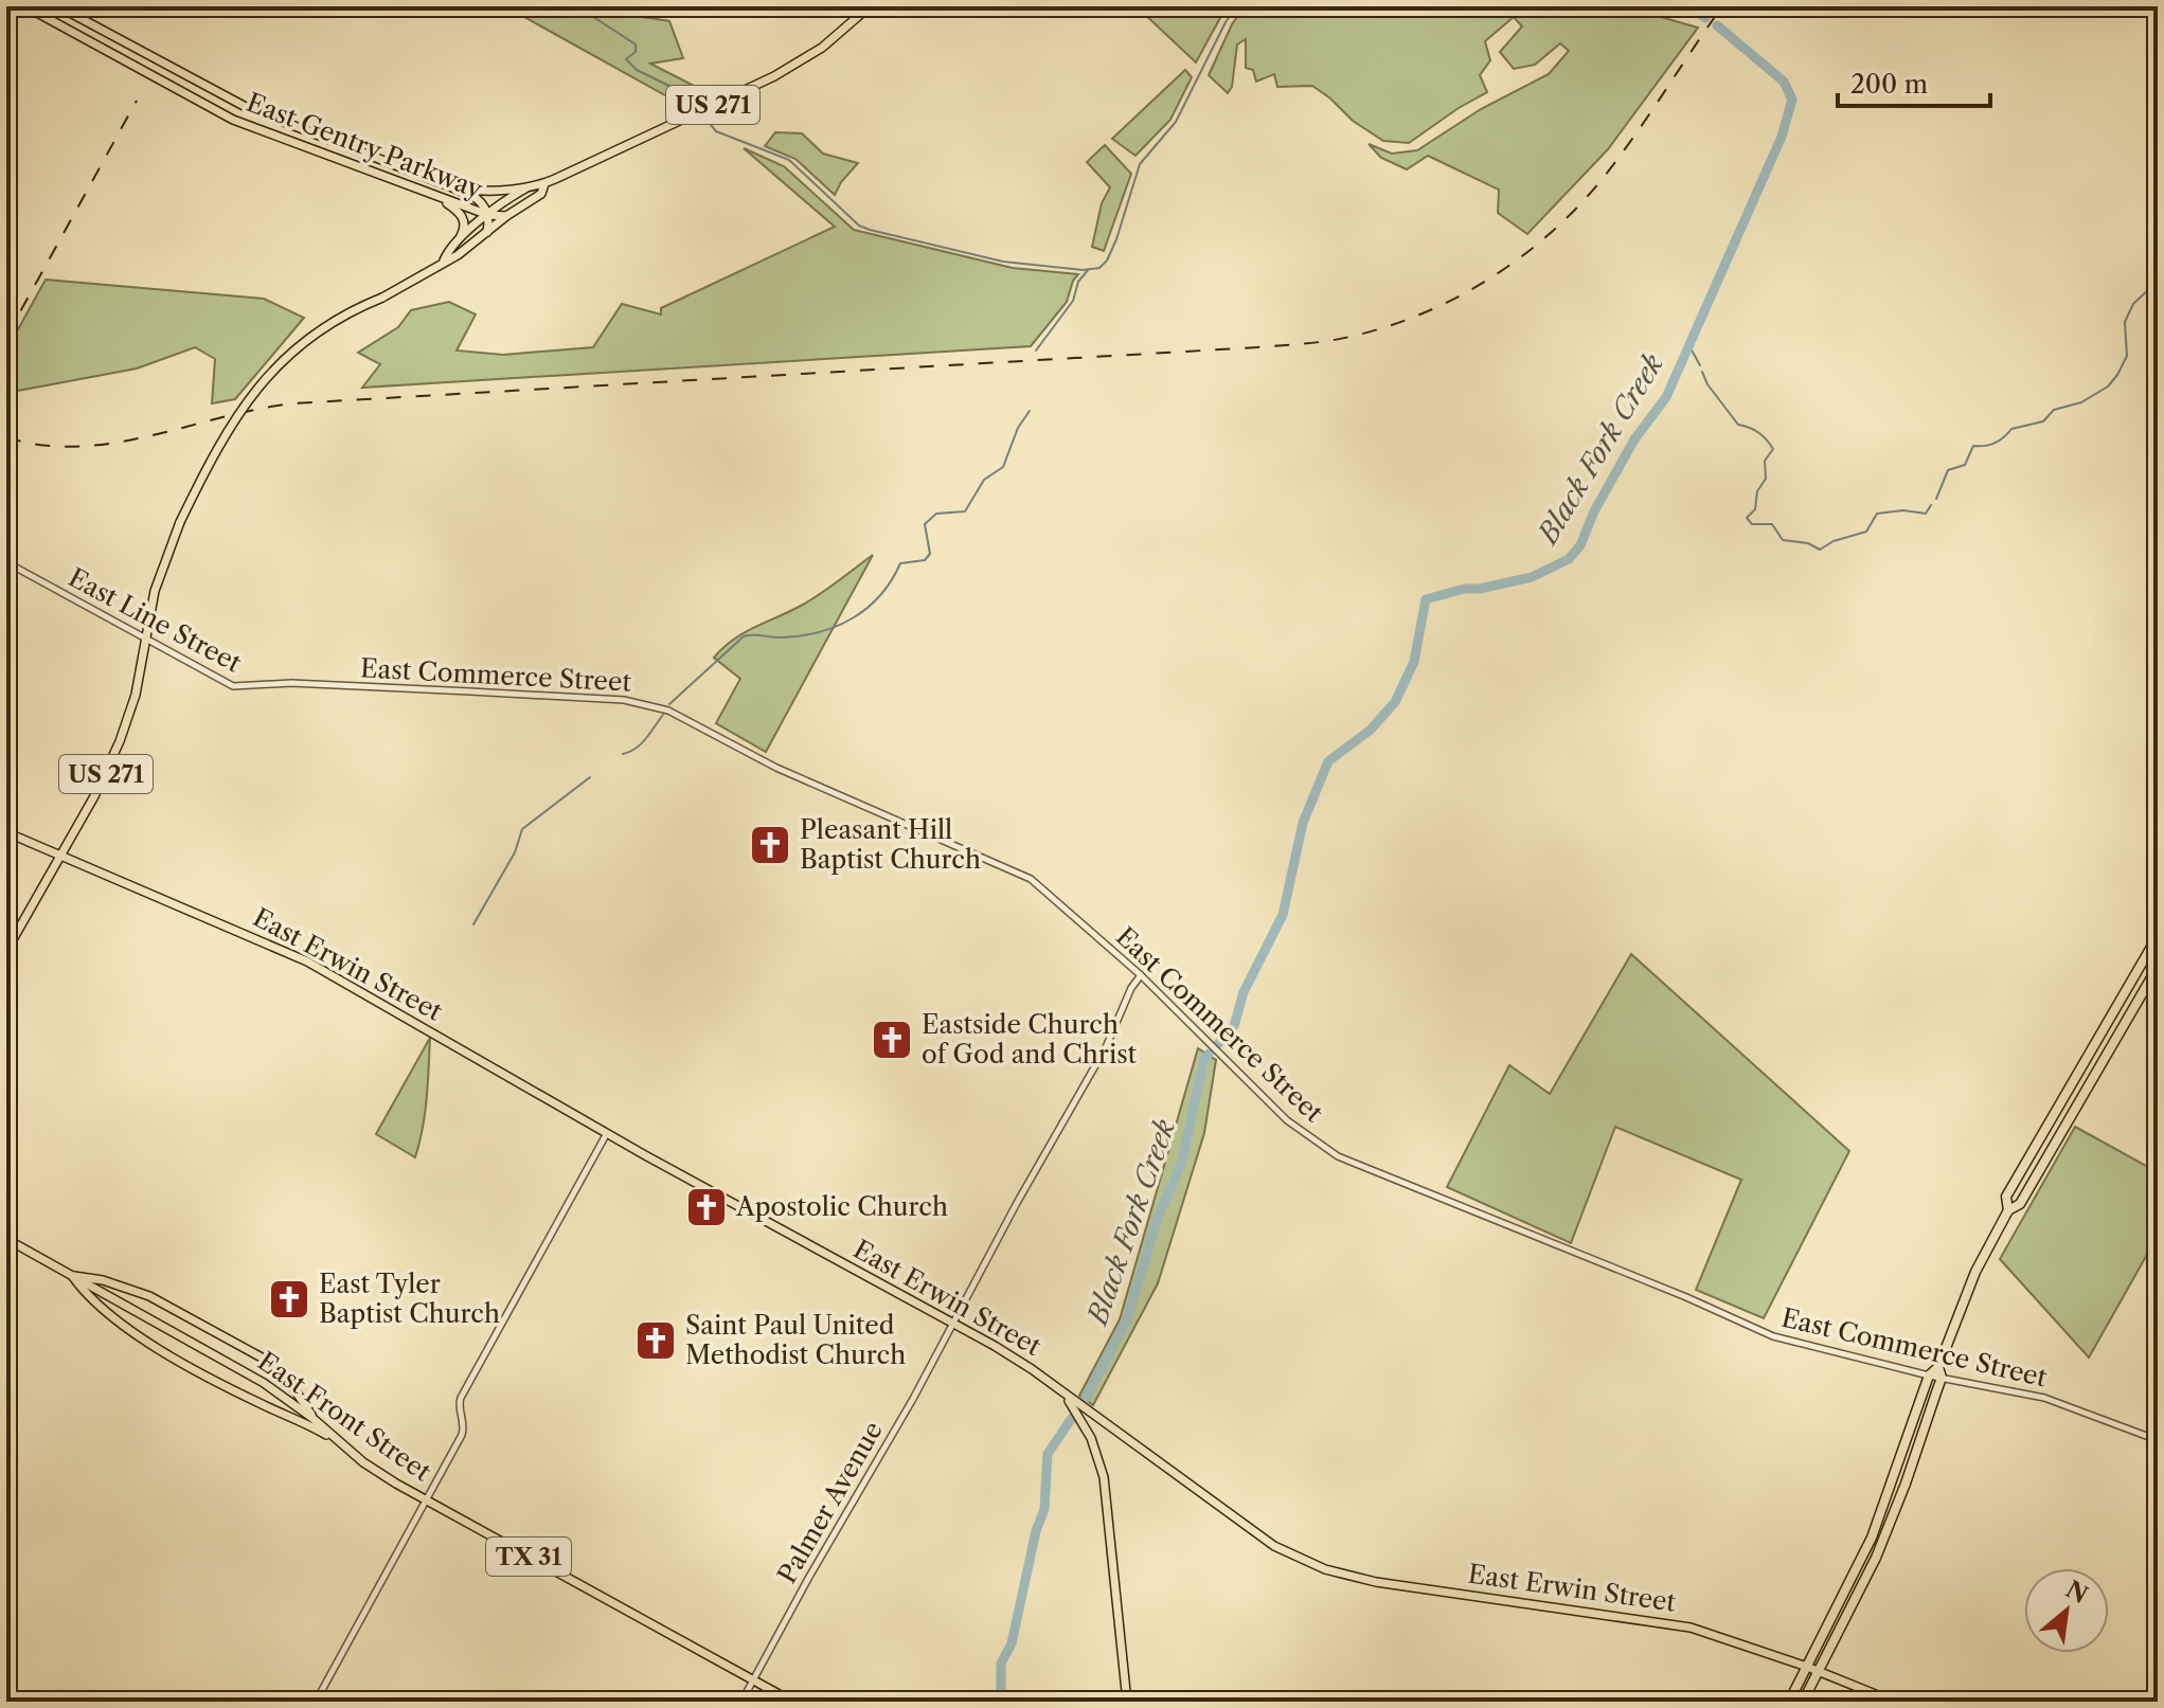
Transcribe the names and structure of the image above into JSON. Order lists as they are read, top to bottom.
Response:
{
  "streets": {
    "main road": [
      "US 271",
      "East Gentry Parkway",
      "East Erwin Street",
      "East Front Street",
      "TX 31"
    ],
    "street": ["East Line Street", "East Commerce Street", "Palmer Avenue"]
  },
  "crossings": [
    ["US 271", "East Gentry Parkway"],
    ["US 271", "East Line Street"],
    ["US 271", "East Erwin Street"],
    ["East Line Street", "East Commerce Street"],
    ["East Commerce Street", "Palmer Avenue"],
    ["East Erwin Street", "Palmer Avenue"],
    ["East Front Street", "Palmer Avenue"]
  ],
  "water": ["Black Fork Creek"],
  "places": {
    "church": [
      "Pleasant Hill Baptist Church",
      "Eastside Church of God and Christ",
      "Apostolic Church",
      "East Tyler Baptist Church",
      "Saint Paul United Methodist Church"
    ]
  },
  "scale_bar": "200 m",
  "north": "top right"
}
